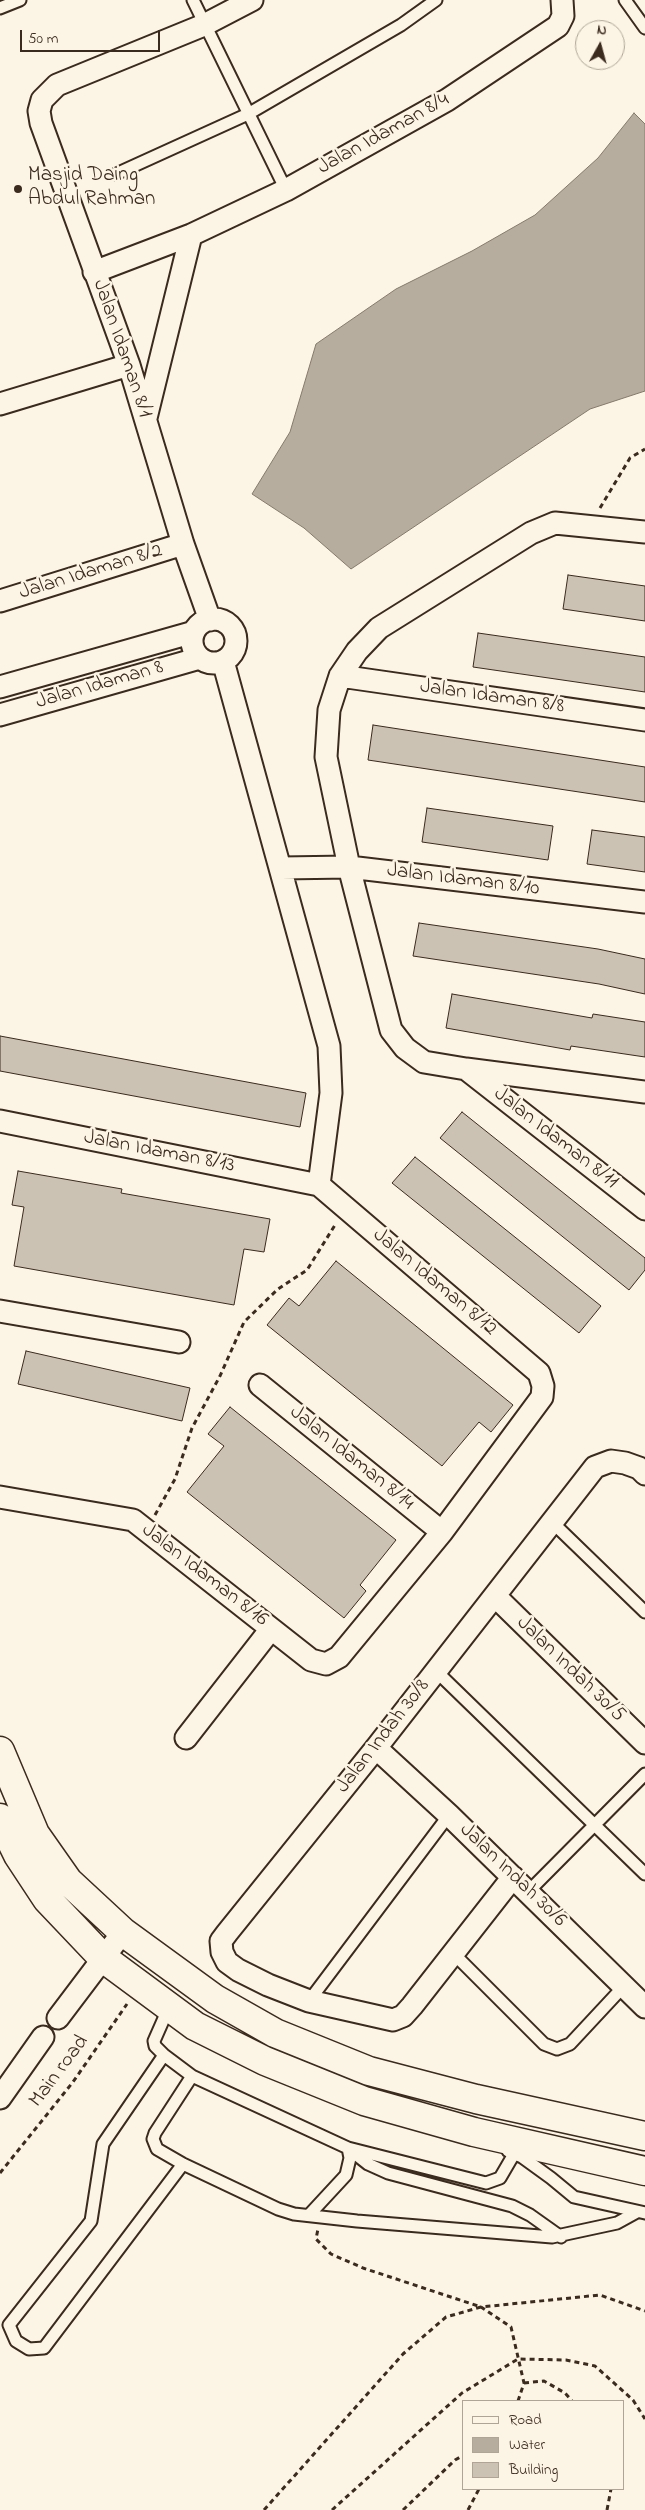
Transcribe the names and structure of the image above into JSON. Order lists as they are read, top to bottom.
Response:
{
  "streets": {
    "street": [
      "Jalan Idaman 8/4",
      "Jalan Idaman 8/1",
      "Jalan Idaman 8/2",
      "Jalan Idaman 8",
      "Jalan Idaman 8/8",
      "Jalan Idaman 8/10",
      "Jalan Idaman 8/11",
      "Jalan Idaman 8/13",
      "Jalan Idaman 8/12",
      "Jalan Idaman 8/14",
      "Jalan Idaman 8/16",
      "Jalan Indah 30/5",
      "Jalan Indah 30/8",
      "Jalan Indah 30/6"
    ],
    "path": ["Main road"]
  },
  "crossings": [
    ["Jalan Idaman 8/4", "Jalan Idaman 8/1"],
    ["Jalan Idaman 8/1", "Jalan Idaman 8/2"],
    ["Jalan Idaman 8/1", "Jalan Idaman 8"],
    ["Jalan Idaman 8/8", "Jalan Idaman 8/11"],
    ["Jalan Idaman 8/10", "Jalan Idaman 8/11"],
    ["Jalan Idaman 8/13", "Jalan Idaman 8/12"],
    ["Jalan Idaman 8/12", "Jalan Idaman 8/14"],
    ["Jalan Idaman 8/12", "Jalan Idaman 8/16"],
    ["Jalan Idaman 8/14", "Jalan Idaman 8/16"],
    ["Jalan Indah 30/5", "Jalan Indah 30/8"],
    ["Jalan Indah 30/8", "Jalan Indah 30/6"]
  ],
  "places": ["Masjid Daing Abdul Rahman"],
  "legend": ["Road", "Water", "Building"],
  "scale_bar": "50 m",
  "north": "top"
}
